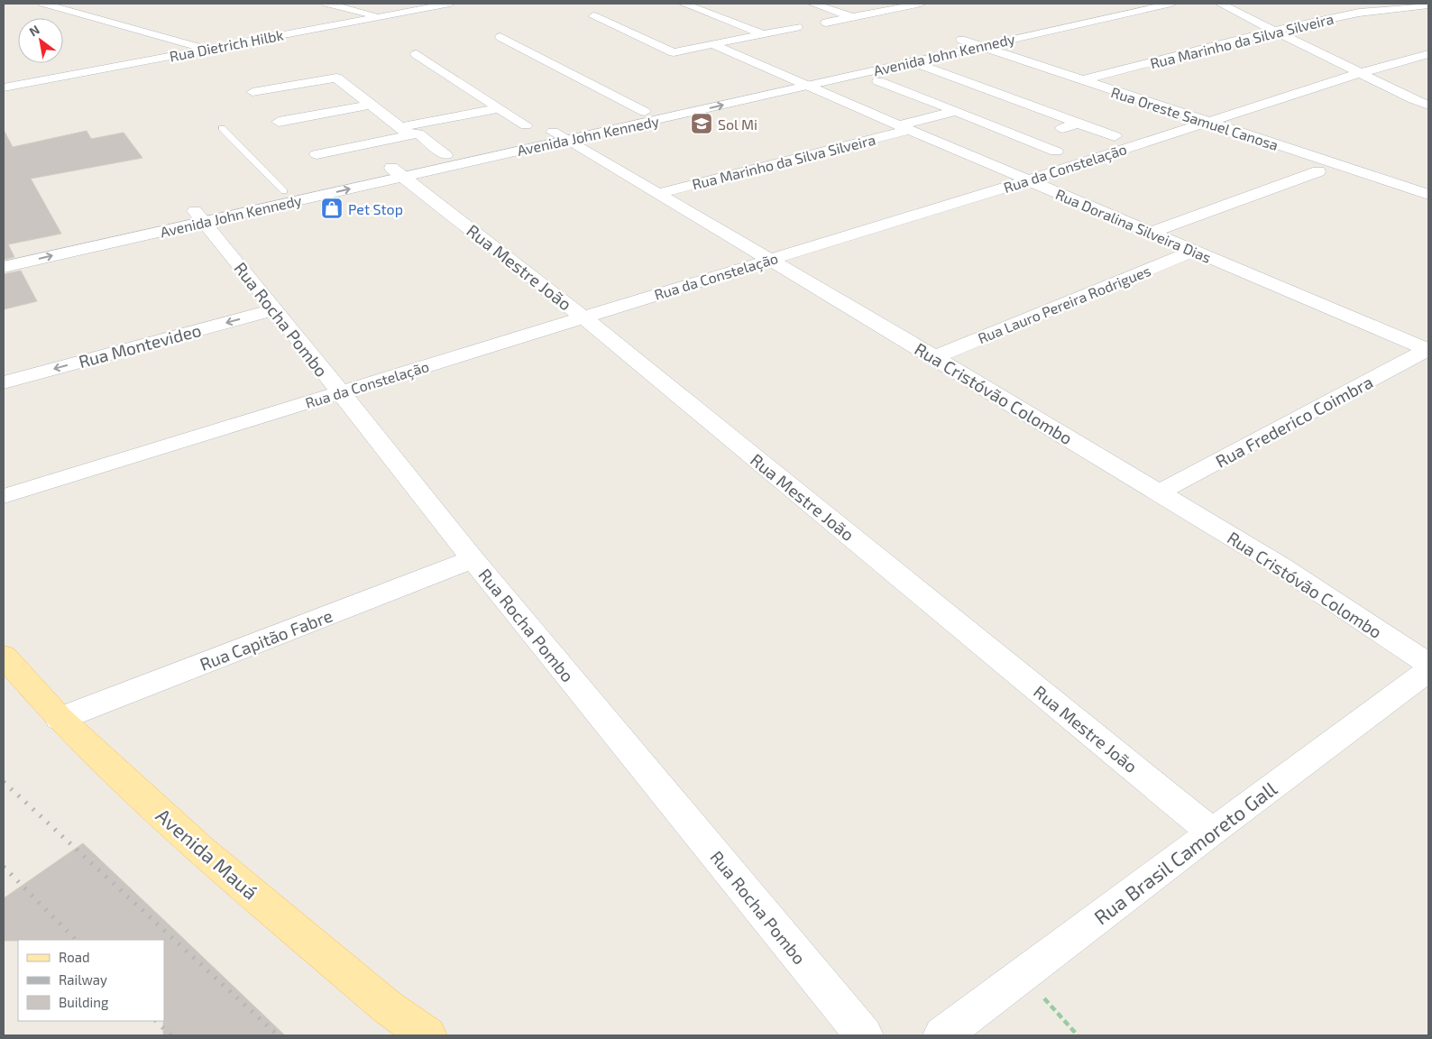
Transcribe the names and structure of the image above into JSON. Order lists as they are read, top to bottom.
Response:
{
  "streets": {
    "main road": ["Avenida Mauá"],
    "street": [
      "Rua Marinho da Silva Silveira",
      "Rua Dietrich Hilbk",
      "Avenida John Kennedy",
      "Rua Oreste Samuel Canosa",
      "Rua da Constelação",
      "Rua Doralina Silveira Dias",
      "Rua Mestre João",
      "Rua Lauro Pereira Rodrigues",
      "Rua Rocha Pombo",
      "Rua Montevideo",
      "Rua Cristóvão Colombo",
      "Rua Frederico Coimbra",
      "Rua Capitão Fabre",
      "Rua Brasil Camoreto Gall"
    ]
  },
  "crossings": [
    ["Rua Marinho da Silva Silveira", "Rua Oreste Samuel Canosa"],
    ["Rua Marinho da Silva Silveira", "Rua Doralina Silveira Dias"],
    ["Rua Marinho da Silva Silveira", "Rua Cristóvão Colombo"],
    ["Avenida John Kennedy", "Rua Oreste Samuel Canosa"],
    ["Avenida John Kennedy", "Rua Doralina Silveira Dias"],
    ["Avenida John Kennedy", "Rua Mestre João"],
    ["Avenida John Kennedy", "Rua Rocha Pombo"],
    ["Avenida John Kennedy", "Rua Cristóvão Colombo"],
    ["Rua Oreste Samuel Canosa", "Rua da Constelação"],
    ["Rua da Constelação", "Rua Doralina Silveira Dias"],
    ["Rua da Constelação", "Rua Mestre João"],
    ["Rua da Constelação", "Rua Rocha Pombo"],
    ["Rua da Constelação", "Rua Cristóvão Colombo"],
    ["Rua Doralina Silveira Dias", "Rua Lauro Pereira Rodrigues"],
    ["Rua Doralina Silveira Dias", "Rua Frederico Coimbra"],
    ["Rua Mestre João", "Rua Brasil Camoreto Gall"],
    ["Rua Lauro Pereira Rodrigues", "Rua Cristóvão Colombo"],
    ["Rua Rocha Pombo", "Rua Montevideo"],
    ["Rua Rocha Pombo", "Rua Capitão Fabre"],
    ["Rua Cristóvão Colombo", "Rua Frederico Coimbra"],
    ["Rua Capitão Fabre", "Avenida Mauá"]
  ],
  "one_way": ["Rua Montevideo"],
  "places": {
    "school or university": ["Sol Mi"],
    "shop": ["Pet Stop"]
  },
  "legend": ["Road", "Railway", "Building"],
  "north": "top left"
}
